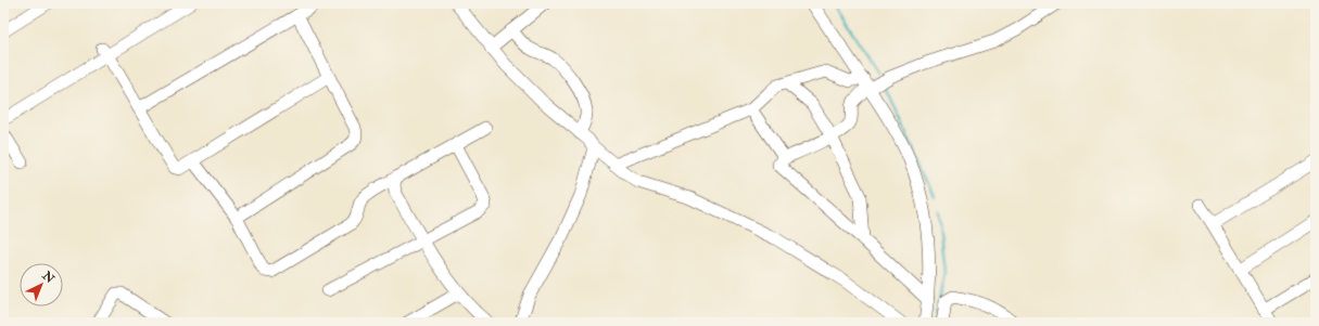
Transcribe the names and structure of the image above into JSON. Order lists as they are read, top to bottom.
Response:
{
  "north": "top right"
}
